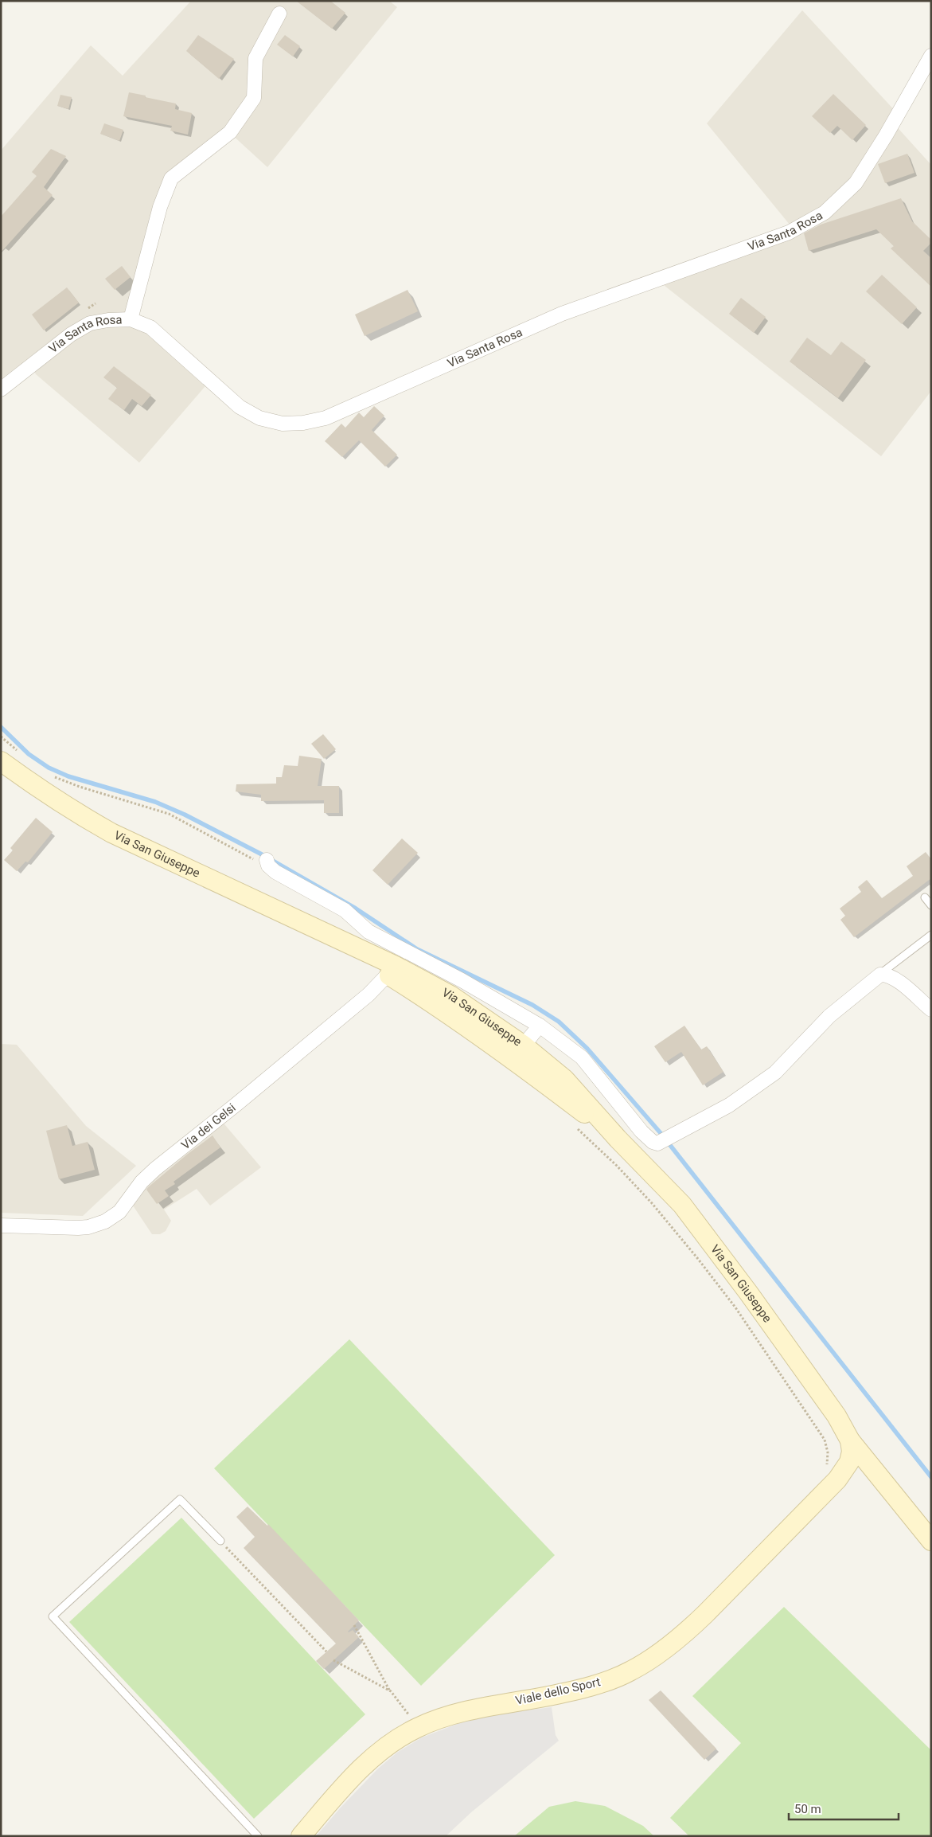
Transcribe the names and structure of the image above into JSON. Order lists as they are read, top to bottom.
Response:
{
  "streets": {
    "street": [
      "Via Santa Rosa",
      "Via San Giuseppe",
      "Via dei Gelsi",
      "Viale dello Sport"
    ]
  },
  "crossings": [
    ["Via San Giuseppe", "Via dei Gelsi"],
    ["Via San Giuseppe", "Viale dello Sport"]
  ],
  "scale_bar": "50 m"
}
